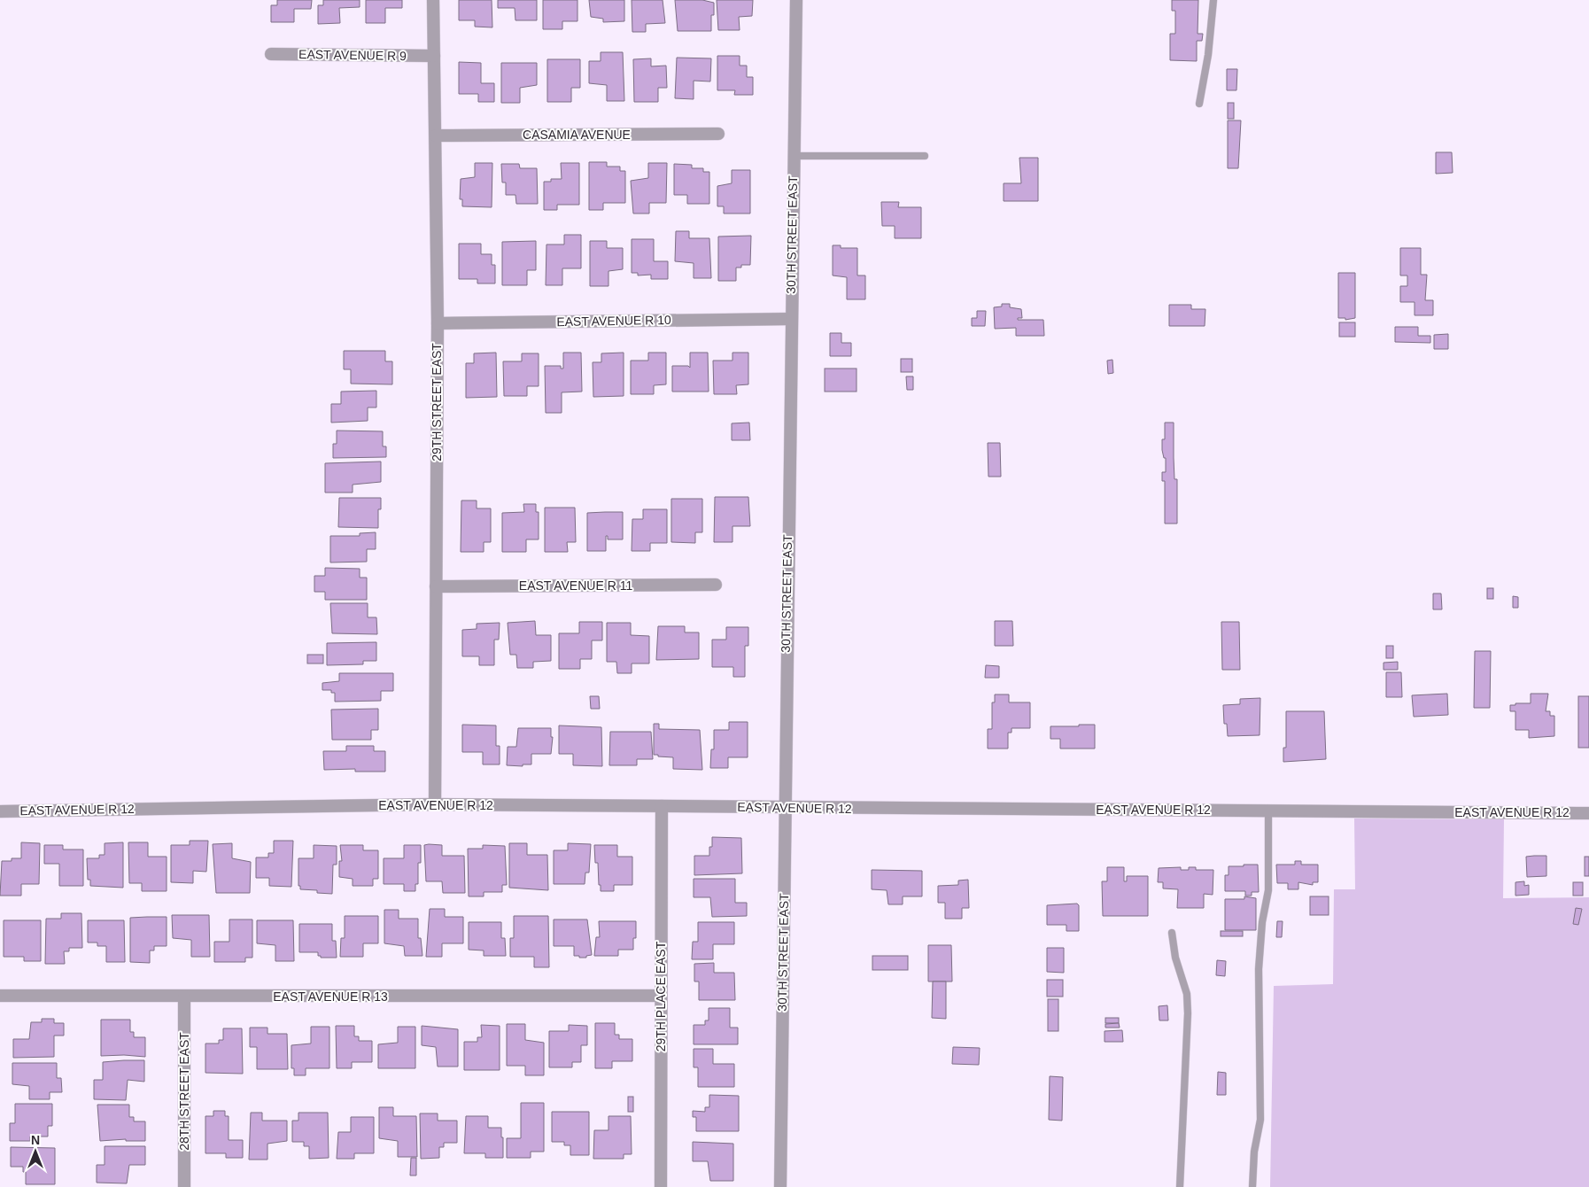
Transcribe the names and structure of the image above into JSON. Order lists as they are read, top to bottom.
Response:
{
  "streets": {
    "street": [
      "EAST AVENUE R 9",
      "CASAMIA AVENUE",
      "30TH STREET EAST",
      "EAST AVENUE R 10",
      "29TH STREET EAST",
      "EAST AVENUE R 11",
      "EAST AVENUE R 12",
      "EAST AVENUE R 13",
      "29TH PLACE EAST",
      "28TH STREET EAST"
    ]
  },
  "crossings": [
    ["EAST AVENUE R 9", "29TH STREET EAST"],
    ["CASAMIA AVENUE", "29TH STREET EAST"],
    ["30TH STREET EAST", "EAST AVENUE R 10"],
    ["30TH STREET EAST", "EAST AVENUE R 12"],
    ["EAST AVENUE R 10", "29TH STREET EAST"],
    ["29TH STREET EAST", "EAST AVENUE R 11"],
    ["29TH STREET EAST", "EAST AVENUE R 12"],
    ["EAST AVENUE R 12", "29TH PLACE EAST"],
    ["EAST AVENUE R 13", "29TH PLACE EAST"],
    ["EAST AVENUE R 13", "28TH STREET EAST"]
  ],
  "north": "top"
}
